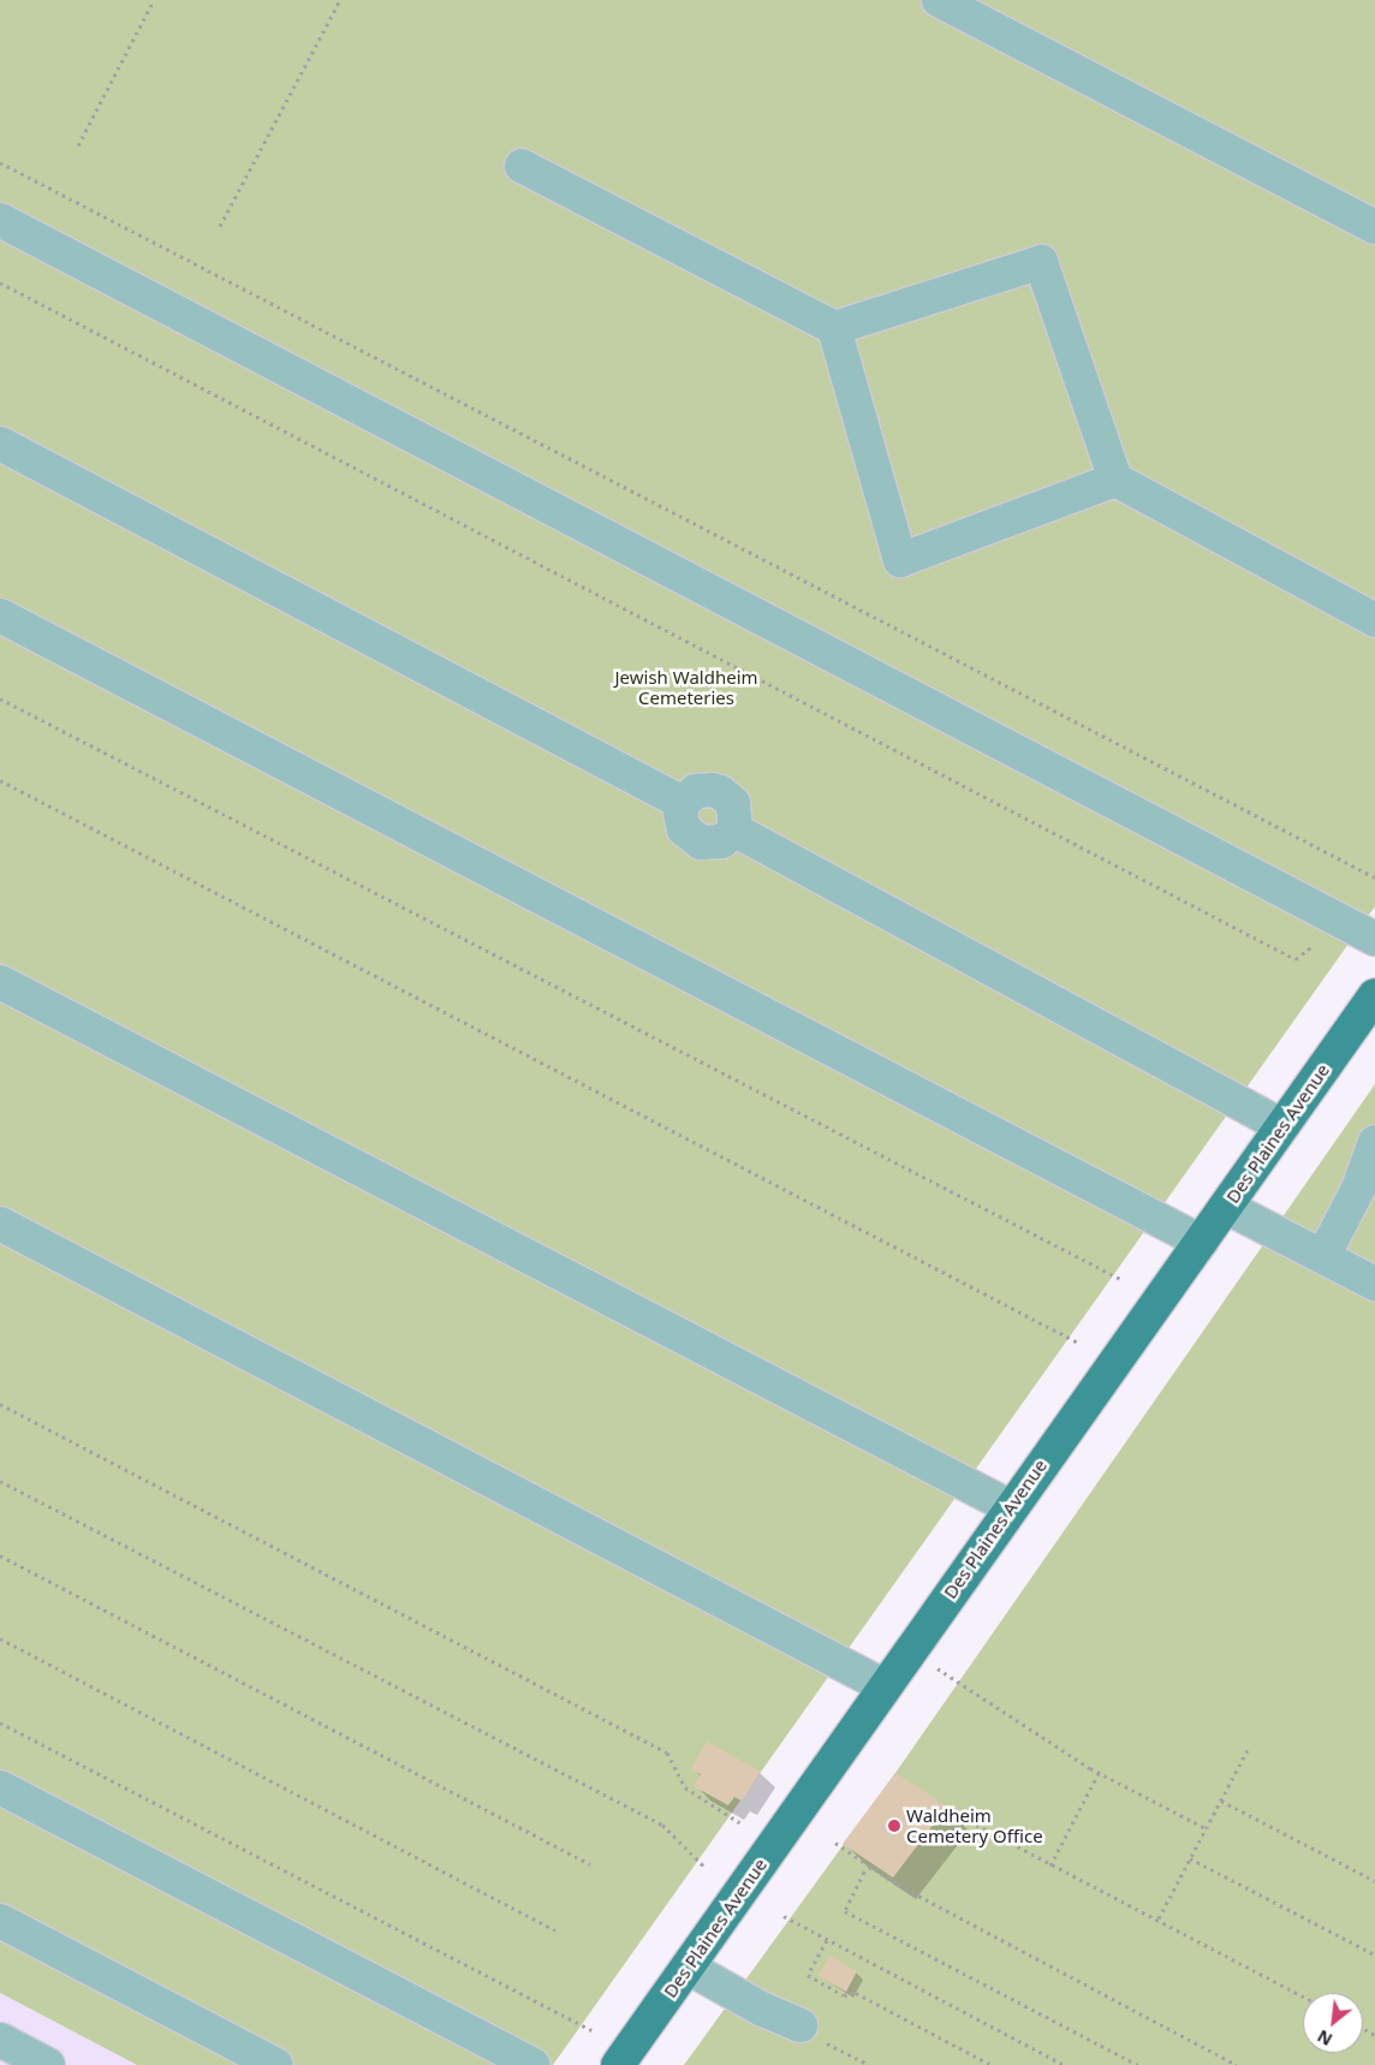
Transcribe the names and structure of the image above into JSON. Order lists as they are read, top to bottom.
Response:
{
  "streets": {
    "main road": ["Des Plaines Avenue"]
  },
  "parks": ["Jewish Waldheim Cemeteries"],
  "places": ["Waldheim Cemetery Office"],
  "north": "bottom left"
}
